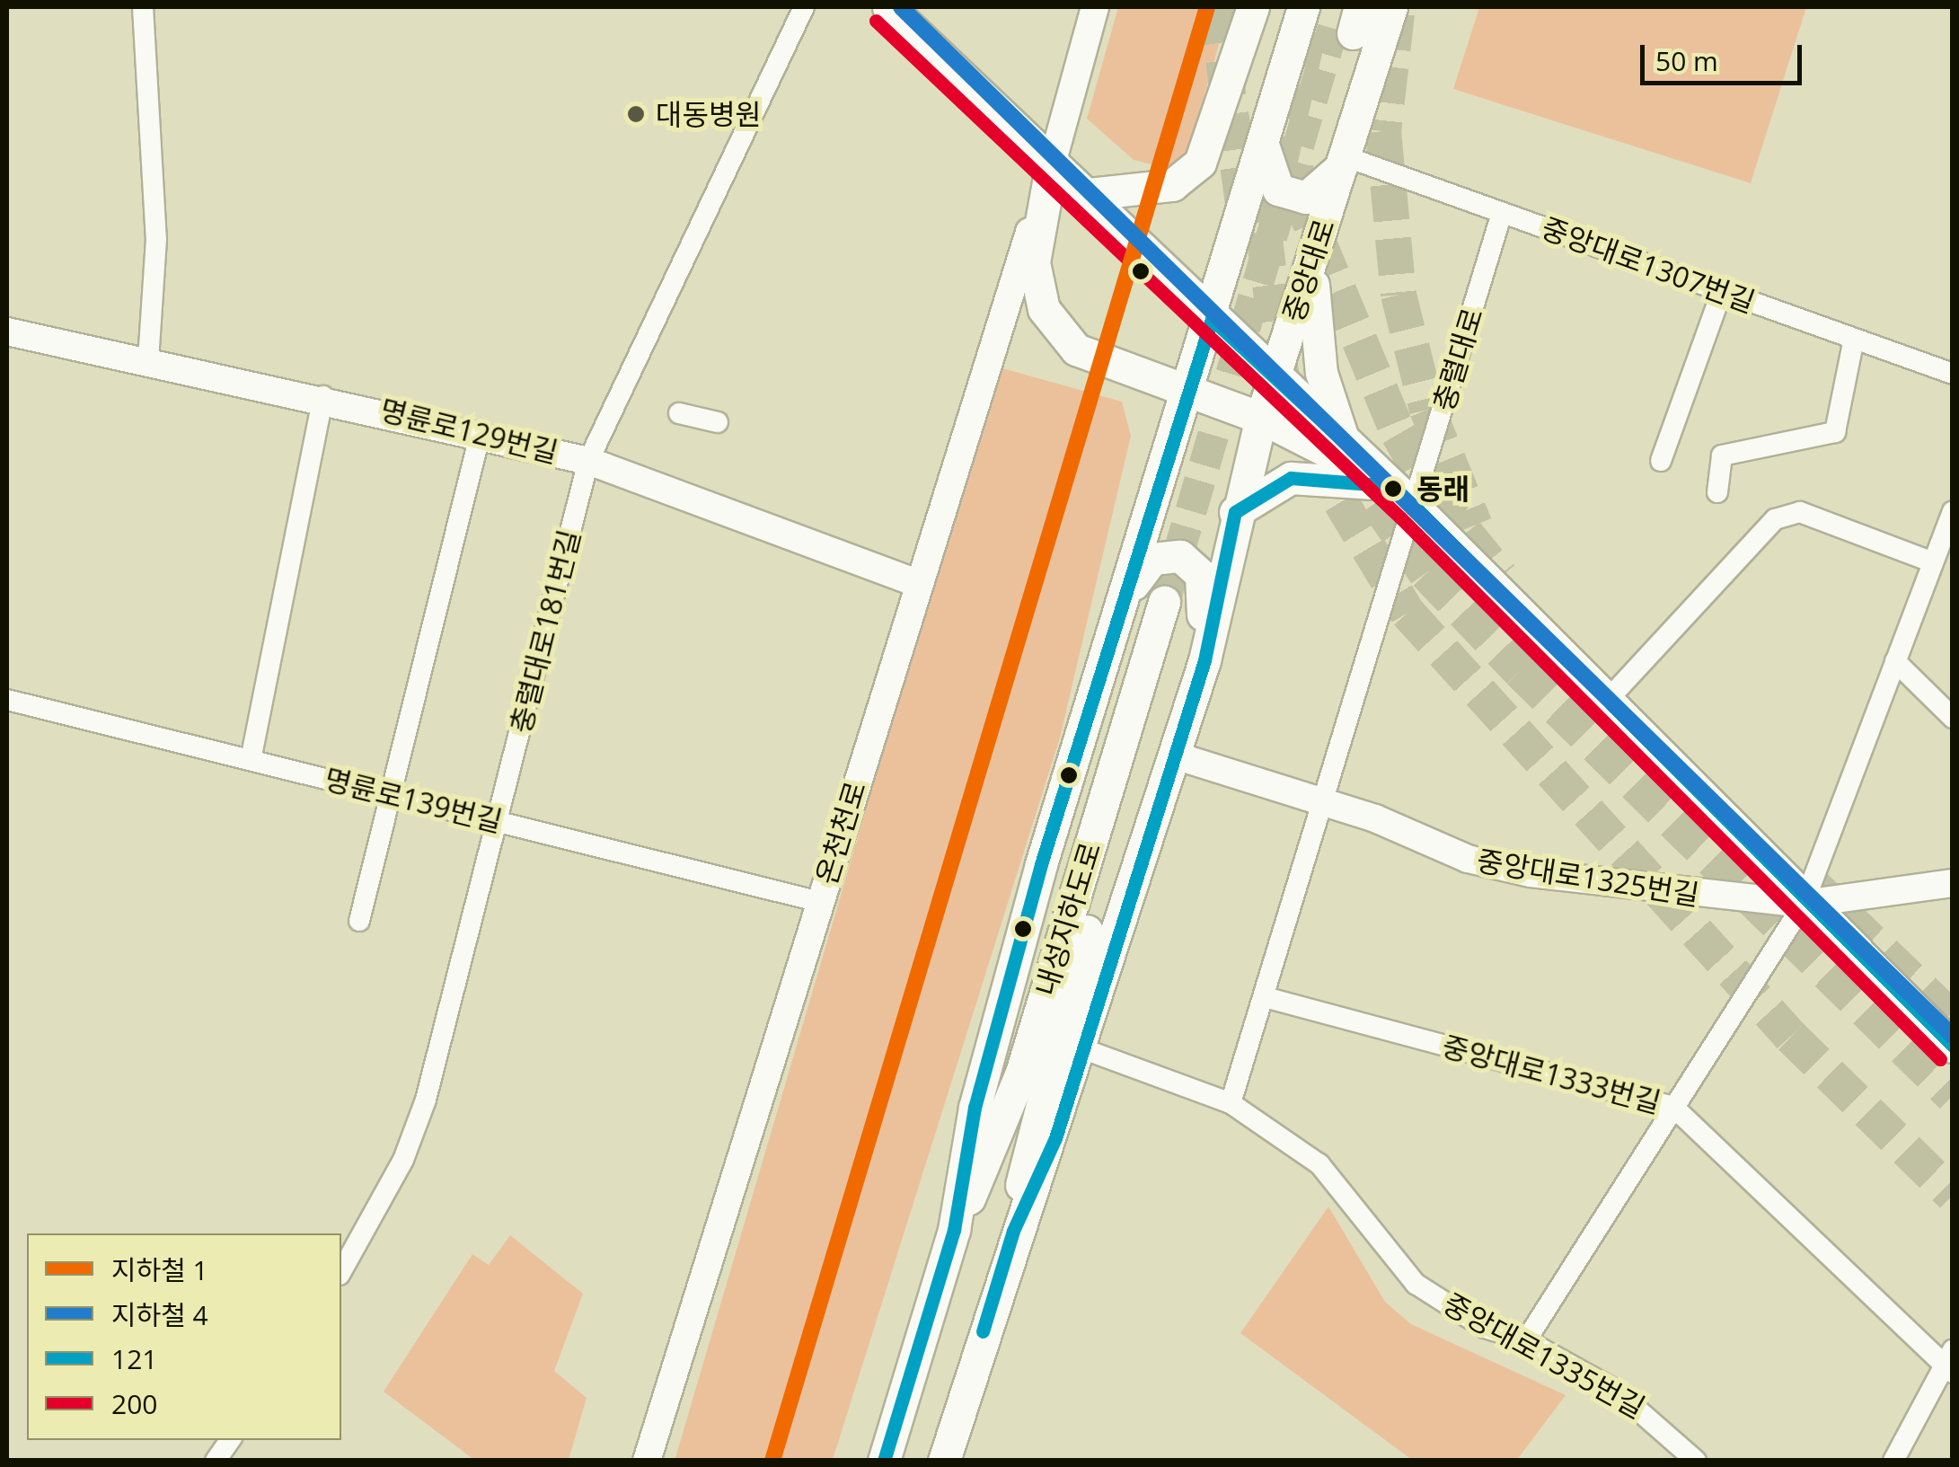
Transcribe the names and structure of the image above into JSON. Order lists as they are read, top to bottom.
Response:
{
  "streets": {
    "main road": ["중앙대로", "내성지하도로"],
    "street": [
      "중앙대로1307번길",
      "충렬대로",
      "명륜로129번길",
      "충렬대로181번길",
      "명륜로139번길",
      "온천천로",
      "중앙대로1325번길",
      "중앙대로1333번길",
      "중앙대로1335번길"
    ]
  },
  "crossings": [
    ["중앙대로1307번길", "중앙대로"],
    ["중앙대로1307번길", "충렬대로"],
    ["중앙대로", "중앙대로1325번길"],
    ["중앙대로", "내성지하도로"],
    ["중앙대로", "중앙대로1335번길"],
    ["충렬대로", "중앙대로1325번길"],
    ["충렬대로", "중앙대로1333번길"],
    ["충렬대로", "중앙대로1335번길"],
    ["명륜로129번길", "충렬대로181번길"],
    ["명륜로129번길", "온천천로"],
    ["충렬대로181번길", "명륜로139번길"],
    ["명륜로139번길", "온천천로"]
  ],
  "places": ["대동병원", "동래"],
  "lines": [
    "metro line 1",
    "metro line 4",
    "transit line 200",
    "transit line 121"
  ],
  "legend": [
    "지하철 1",
    "지하철 4",
    "121",
    "200"
  ],
  "scale_bar": "50 m"
}
